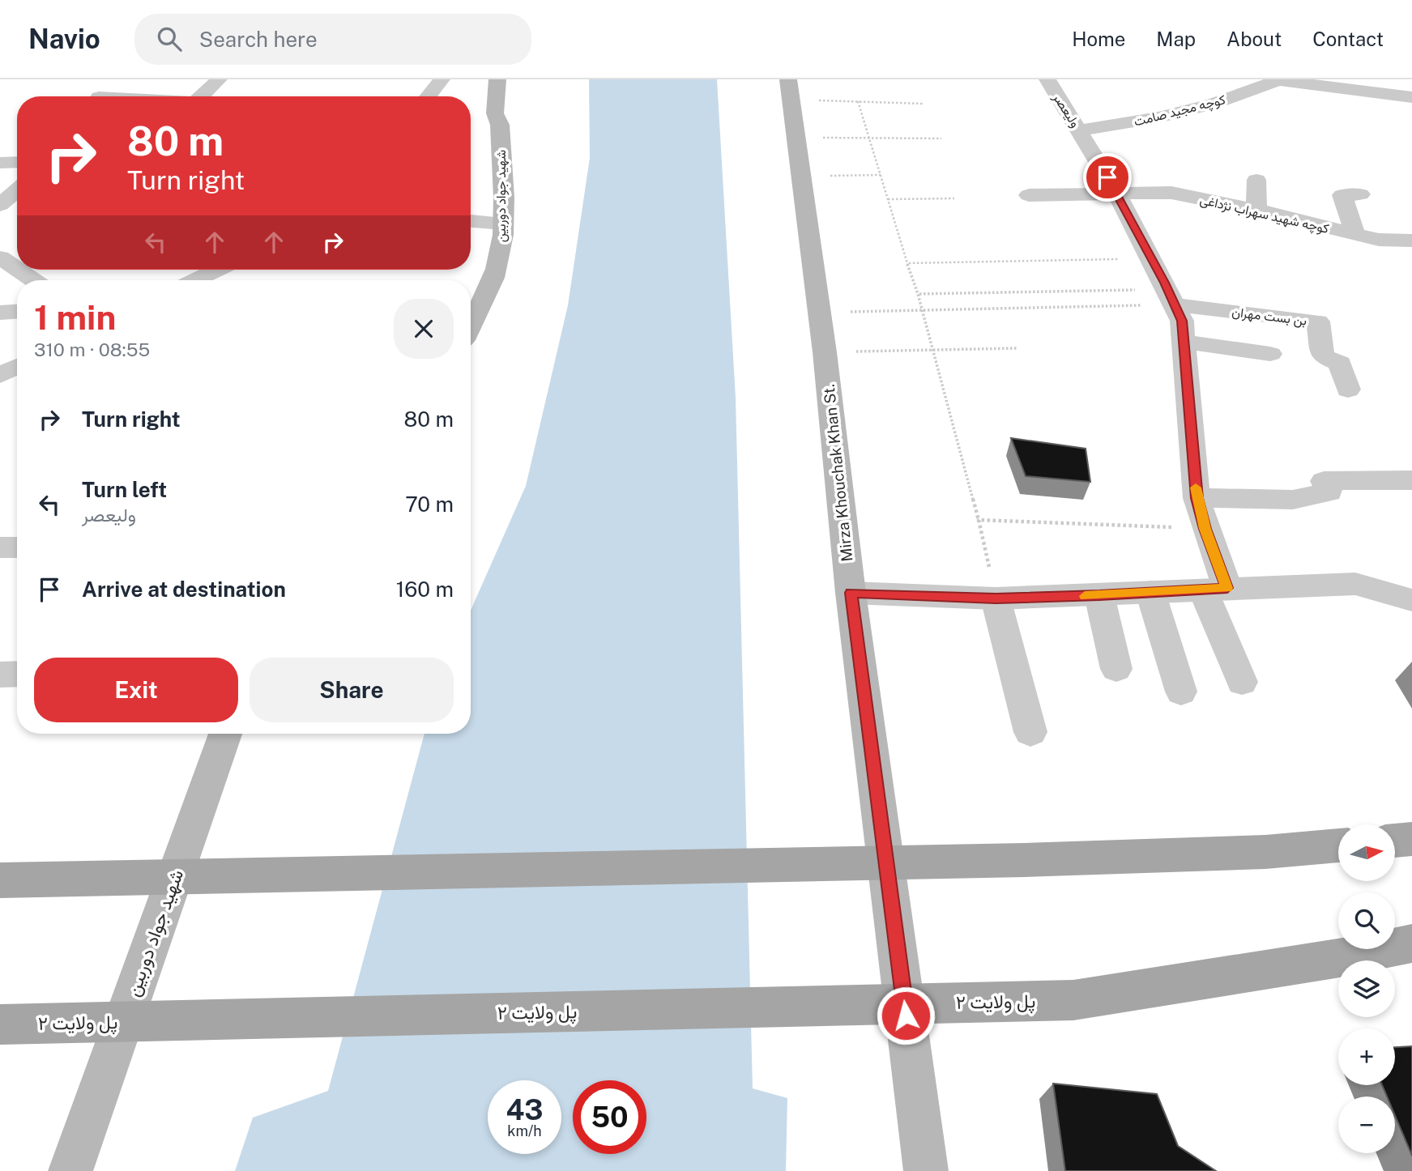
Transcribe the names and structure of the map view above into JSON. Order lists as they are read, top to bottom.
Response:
{
  "streets": {
    "main road": ["شهید جواد دوربین", "Mirza Khouchak Khan St.", "پل ولایت ۲"],
    "street": [
      "ولیعصر",
      "کوچه مجید صامت",
      "کوچه شهید سهراب نژداغی",
      "بن بست مهران"
    ]
  },
  "crossings": [
    ["ولیعصر", "کوچه مجید صامت"],
    ["ولیعصر", "کوچه شهید سهراب نژداغی"],
    ["ولیعصر", "بن بست مهران"]
  ],
  "north": "right",
  "page": {
    "header": "Navio",
    "search": "Search here",
    "nav": [
      "Home",
      "Map",
      "About",
      "Contact"
    ],
    "turn": ["80 m", "Turn right"],
    "heading": ["1 min", "310 m · 08:55"],
    "list": [
      {
        "name": "Turn right",
        "value": "80 m"
      },
      {
        "name": "Turn left",
        "note": "ولیعصر",
        "value": "70 m"
      },
      {
        "name": "Arrive at destination",
        "value": "160 m"
      }
    ],
    "buttons": ["Exit", "Share"],
    "map_buttons": ["+", "−"],
    "speed": "43 km/h",
    "limit": "50"
  }
}
